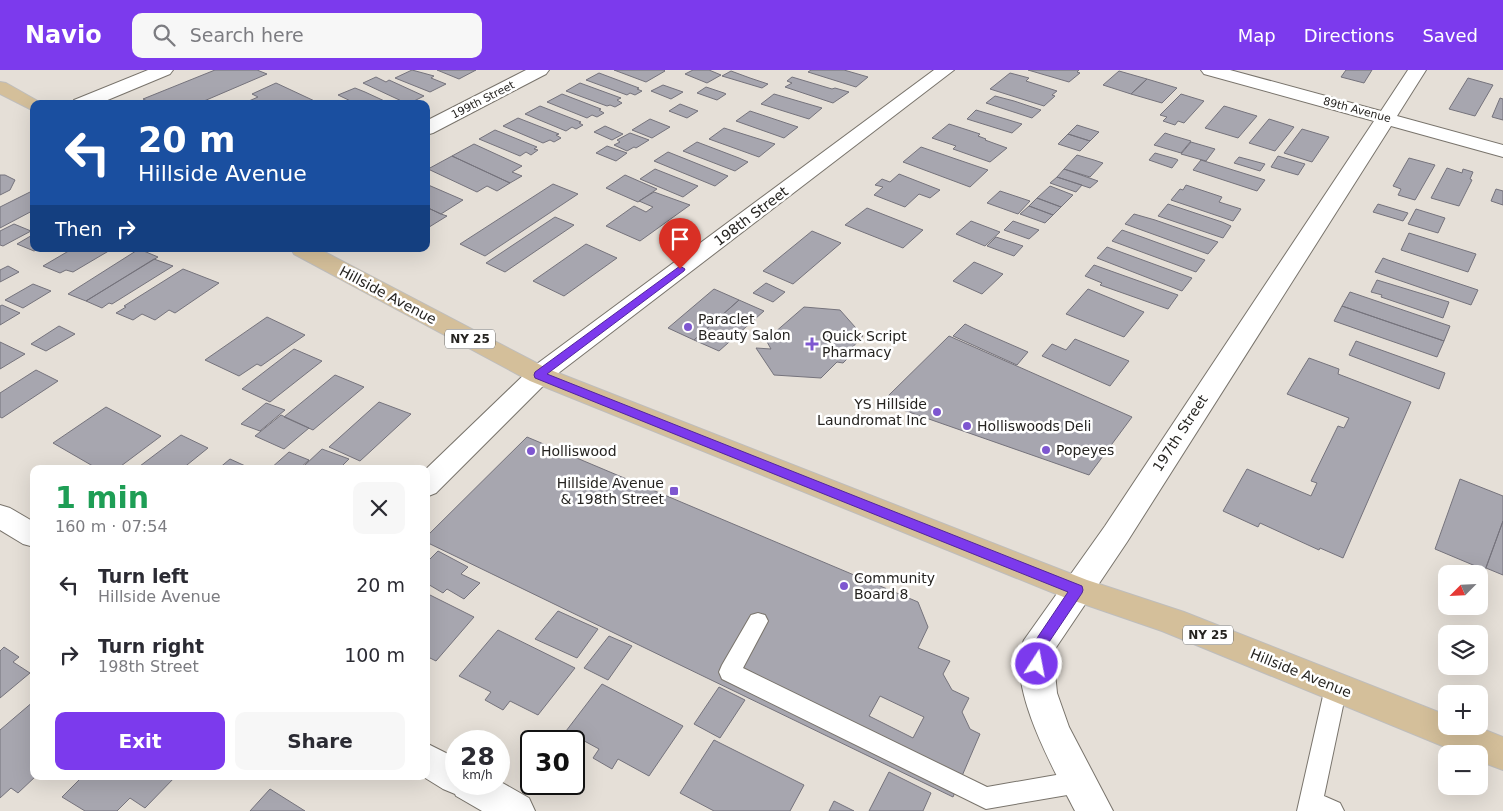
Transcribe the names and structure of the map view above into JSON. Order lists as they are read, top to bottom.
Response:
{
  "streets": {
    "main road": ["Hillside Avenue", "NY 25"],
    "street": [
      "199th Street",
      "89th Avenue",
      "198th Street",
      "197th Street"
    ]
  },
  "crossings": [
    ["89th Avenue", "197th Street"],
    ["198th Street", "Hillside Avenue"],
    ["Hillside Avenue", "197th Street"]
  ],
  "places": {
    "other": [
      "Paraclet Beauty Salon",
      "YS Hillside Laundromat Inc",
      "Holliswoods Deli",
      "Popeyes",
      "Holliswood",
      "Community Board 8"
    ],
    "health": ["Quick Script Pharmacy"],
    "transit": ["Hillside Avenue & 198th Street"]
  },
  "north": "bottom left",
  "page": {
    "header": "Navio",
    "search": "Search here",
    "nav": ["Map", "Directions", "Saved"],
    "turn": ["20 m", "Hillside Avenue"],
    "then": "Then",
    "heading": ["1 min", "160 m · 07:54"],
    "list": [
      {
        "name": "Turn left",
        "note": "Hillside Avenue",
        "value": "20 m"
      },
      {
        "name": "Turn right",
        "note": "198th Street",
        "value": "100 m"
      }
    ],
    "map_buttons": ["+", "−"],
    "buttons": ["Exit", "Share"],
    "speed": "28 km/h",
    "limit": "30"
  }
}
